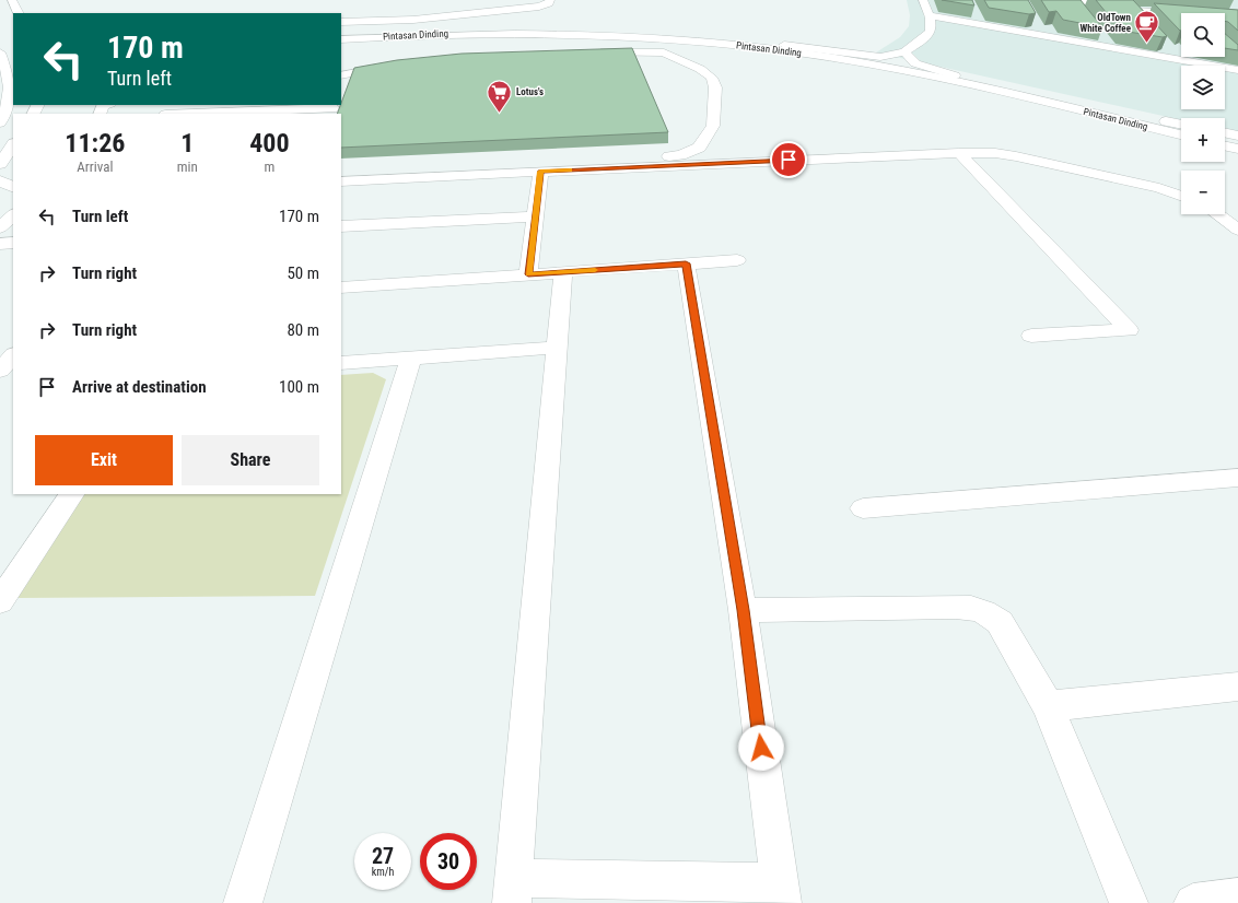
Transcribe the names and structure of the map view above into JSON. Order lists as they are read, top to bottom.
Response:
{
  "streets": {
    "street": ["Pintasan Dinding"]
  },
  "places": {
    "cafe": ["OldTown White Coffee"],
    "supermarket": ["Lotus's"]
  },
  "page": {
    "map_buttons": ["+", "−"],
    "turn": ["170 m", "Turn left"],
    "eta": [
      "11:26",
      "Arrival",
      "1",
      "min",
      "400",
      "m"
    ],
    "list": [
      {
        "name": "Turn left",
        "value": "170 m"
      },
      {
        "name": "Turn right",
        "value": "50 m"
      },
      {
        "name": "Turn right",
        "value": "80 m"
      },
      {
        "name": "Arrive at destination",
        "value": "100 m"
      }
    ],
    "buttons": ["Exit", "Share"],
    "speed": "27 km/h",
    "limit": "30"
  }
}
